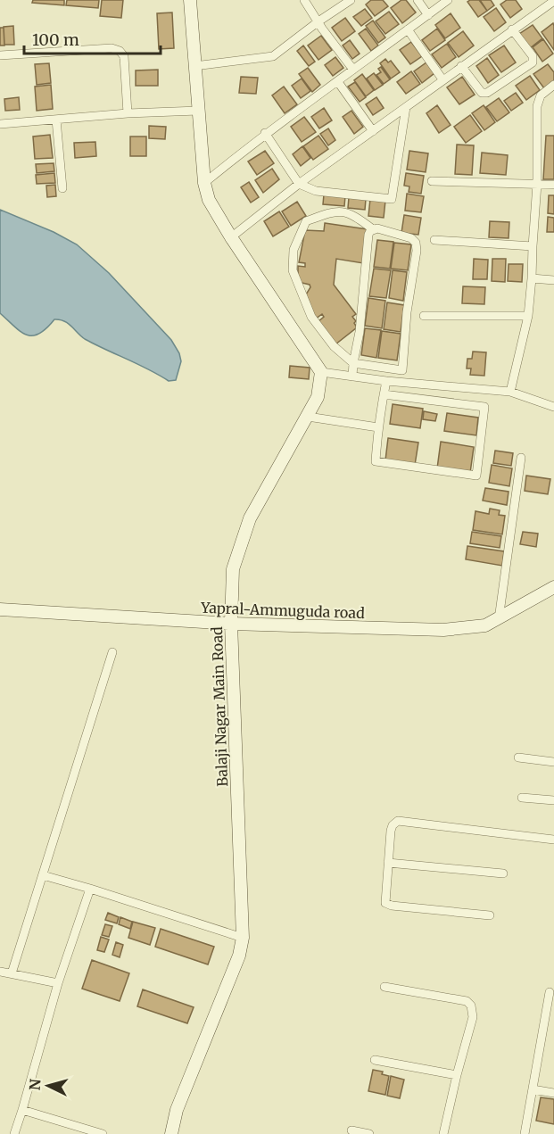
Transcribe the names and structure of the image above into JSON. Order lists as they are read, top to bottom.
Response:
{
  "streets": {
    "street": ["Yapral-Ammuguda road", "Balaji Nagar Main Road"]
  },
  "crossings": [
    ["Yapral-Ammuguda road", "Balaji Nagar Main Road"]
  ],
  "scale_bar": "100 m",
  "north": "left"
}
